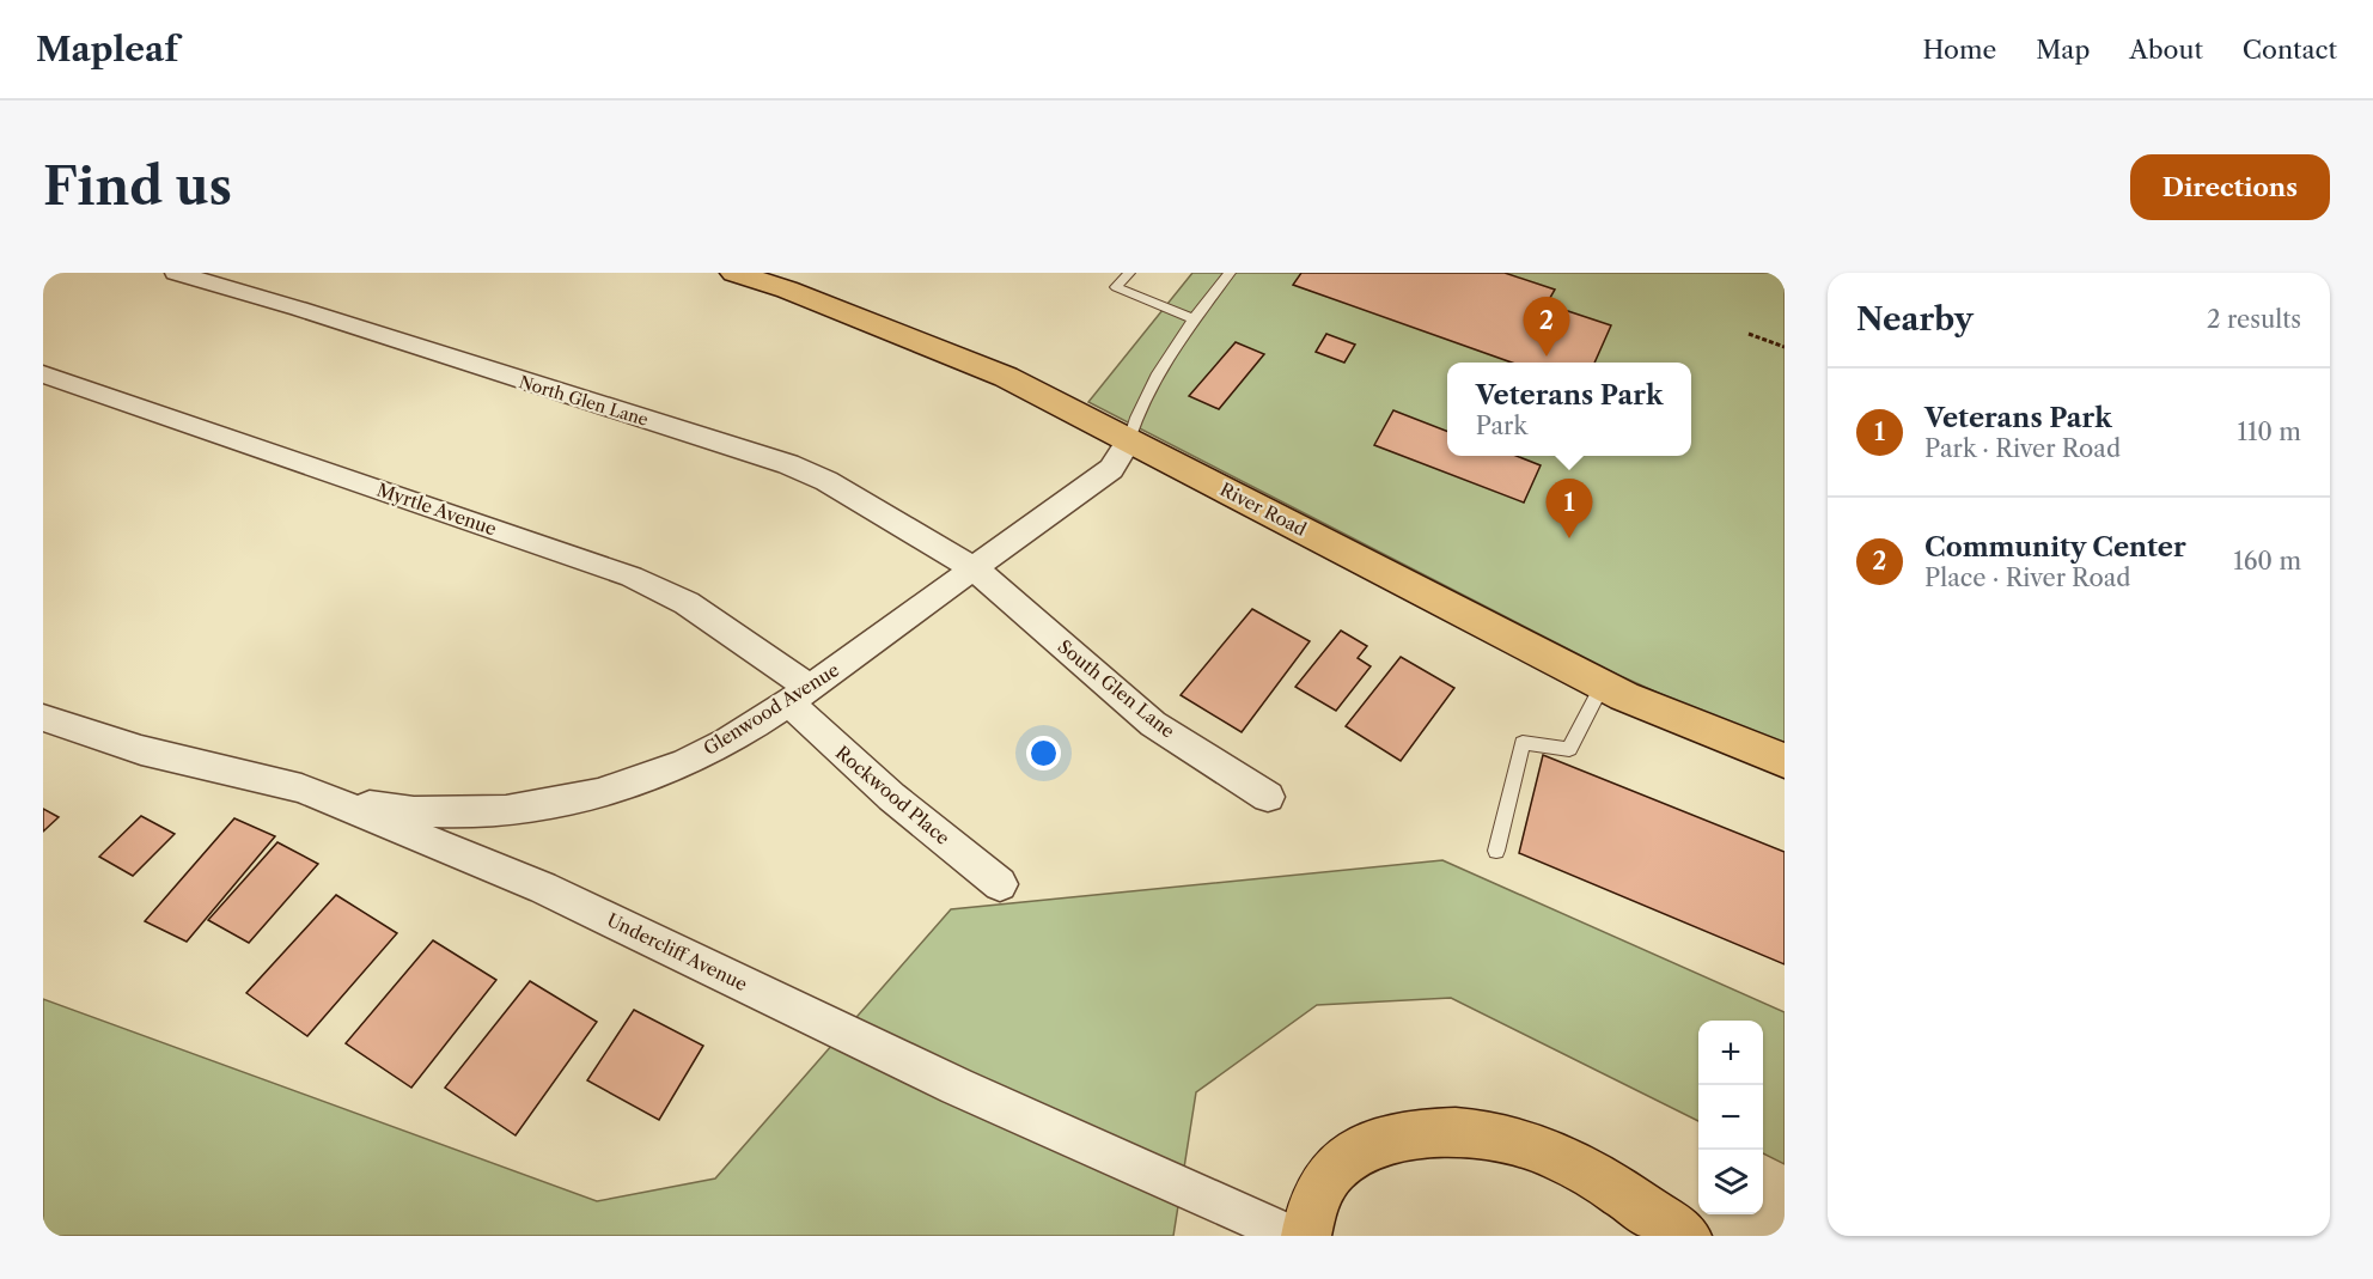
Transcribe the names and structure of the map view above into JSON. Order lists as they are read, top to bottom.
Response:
{
  "streets": {
    "main road": ["River Road"],
    "street": [
      "North Glen Lane",
      "Myrtle Avenue",
      "South Glen Lane",
      "Glenwood Avenue",
      "Rockwood Place",
      "Undercliff Avenue"
    ]
  },
  "crossings": [
    ["North Glen Lane", "South Glen Lane"],
    ["North Glen Lane", "Glenwood Avenue"],
    ["Myrtle Avenue", "Glenwood Avenue"],
    ["Myrtle Avenue", "Rockwood Place"],
    ["River Road", "Glenwood Avenue"],
    ["South Glen Lane", "Glenwood Avenue"],
    ["Glenwood Avenue", "Rockwood Place"],
    ["Glenwood Avenue", "Undercliff Avenue"]
  ],
  "page": {
    "header": "Mapleaf",
    "nav": [
      "Home",
      "Map",
      "About",
      "Contact"
    ],
    "buttons": "Directions",
    "title": "Find us",
    "heading": ["Nearby", "2 results"],
    "pins": ["2", "1"],
    "popup": ["Veterans Park", "Park"],
    "list": [
      {
        "mark": "1",
        "name": "Veterans Park",
        "note": "Park · River Road",
        "value": "110 m"
      },
      {
        "mark": "2",
        "name": "Community Center",
        "note": "Place · River Road",
        "value": "160 m"
      }
    ],
    "map_buttons": ["+", "−"]
  }
}
